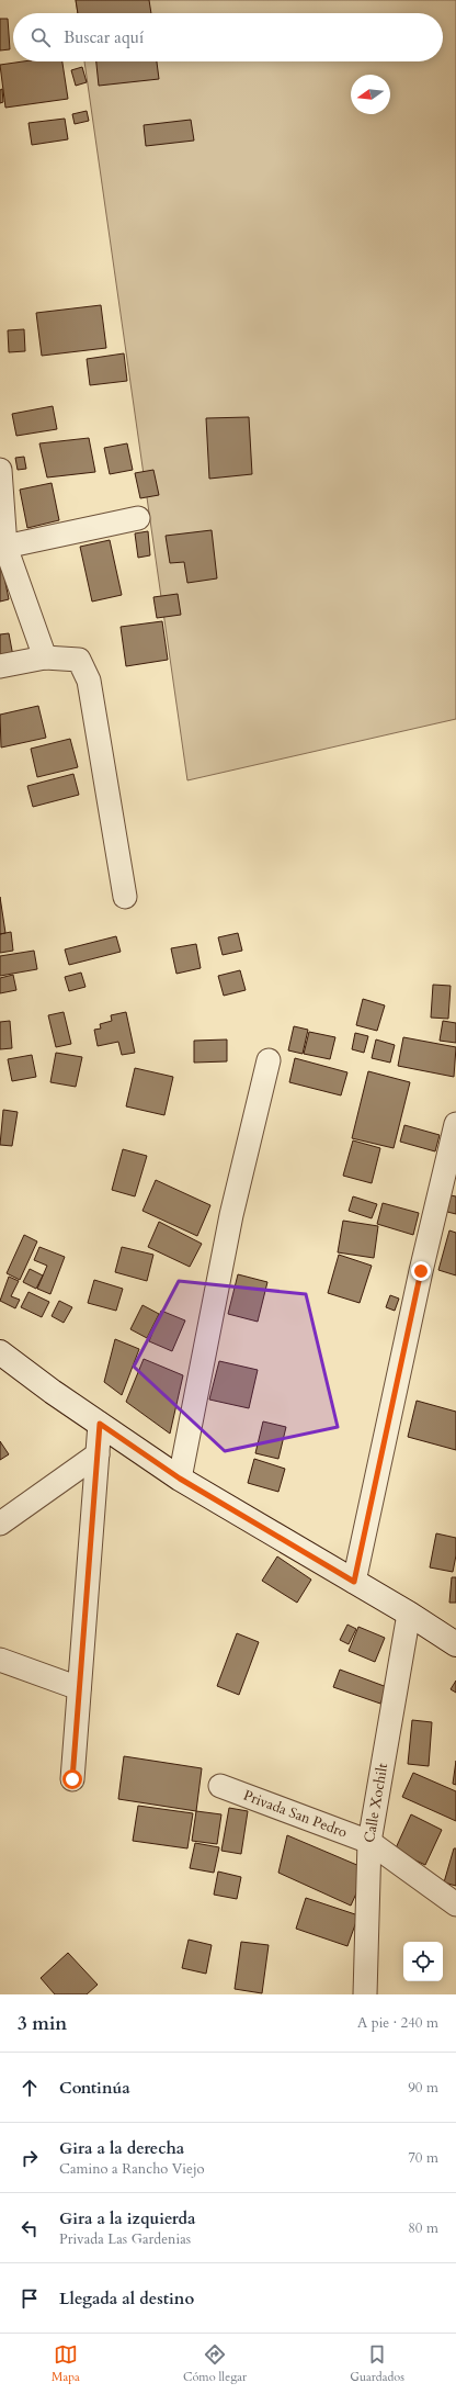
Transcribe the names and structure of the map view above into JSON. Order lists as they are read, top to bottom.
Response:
{
  "streets": {
    "street": ["Calle Xochilt", "Privada San Pedro"]
  },
  "crossings": [
    ["Calle Xochilt", "Privada San Pedro"]
  ],
  "north": "left",
  "page": {
    "search": "Buscar aquí",
    "heading": ["3 min", "A pie · 240 m"],
    "list": [
      ["Continúa", "90 m"],
      ["Gira a la derecha", "Camino a Rancho Viejo", "70 m"],
      ["Gira a la izquierda", "Privada Las Gardenias", "80 m"],
      "Llegada al destino"
    ],
    "nav": ["Mapa", "Cómo llegar", "Guardados"]
  }
}
